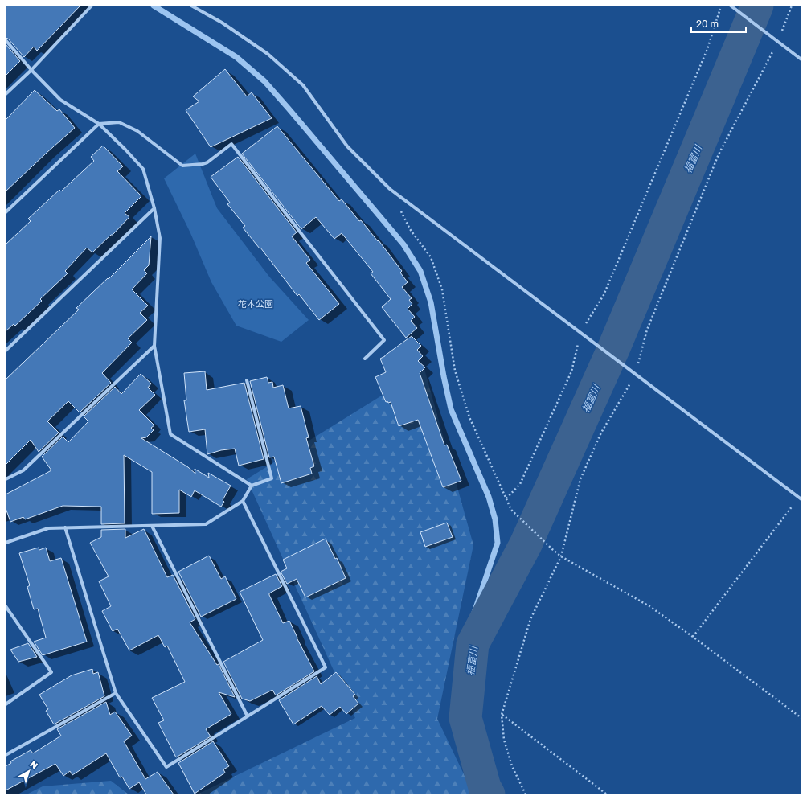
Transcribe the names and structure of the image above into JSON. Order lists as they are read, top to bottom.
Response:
{
  "water": ["福富川"],
  "parks": ["花本公園"],
  "scale_bar": "20 m",
  "north": "top right"
}
